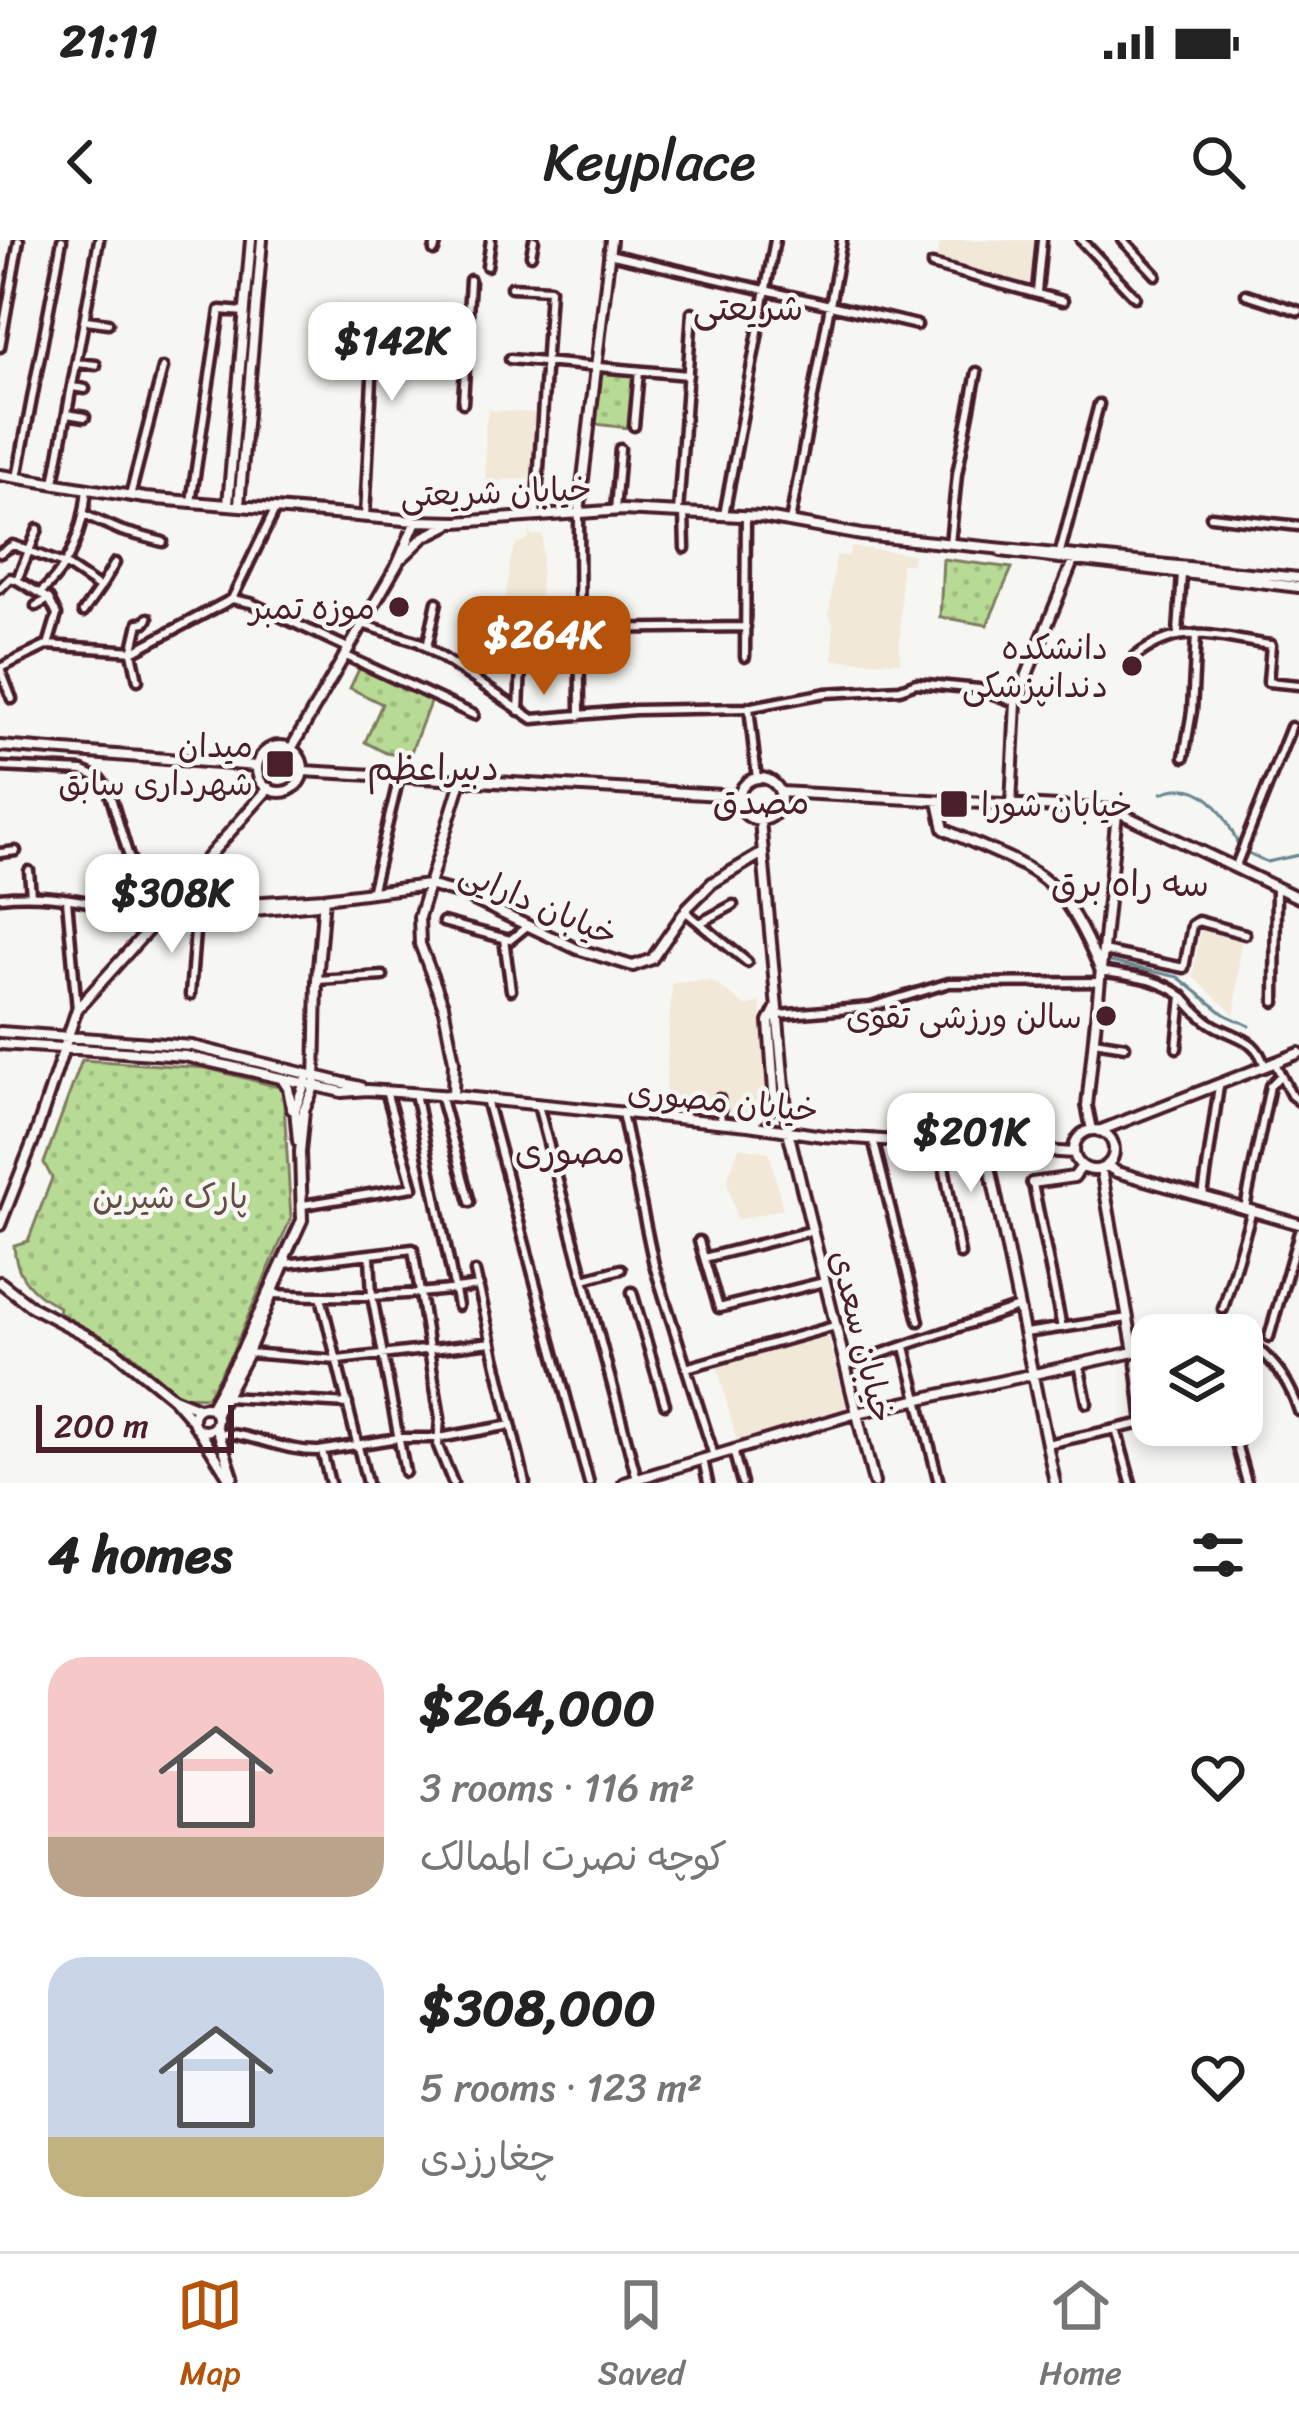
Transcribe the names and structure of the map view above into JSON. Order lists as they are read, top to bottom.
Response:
{
  "streets": {
    "main road": [
      "خیابان شریعتی",
      "خیابان دارایی",
      "خیابان مصوری",
      "خیابان سعدی"
    ]
  },
  "crossings": [
    ["خیابان مصوری", "خیابان سعدی"]
  ],
  "districts": [
    "شریعتی",
    "دبیراعظم",
    "مصدق",
    "سه راه برق",
    "مصوری"
  ],
  "parks": ["پارک شیرین"],
  "places": {
    "other": ["موزه تمبر", "دانشکده دندانپزشکی", "سالن ورزشی تقوی"],
    "transit": ["میدان شهرداری سابق", "خیابان شورا"]
  },
  "scale_bar": "200 m",
  "page": {
    "status": "21:11",
    "header": "Keyplace",
    "price": [
      "$142K",
      "$264K",
      "$308K",
      "$201K"
    ],
    "scale": "200 m",
    "heading": "4 homes",
    "list": [
      {
        "name": "$264,000",
        "note": "3 rooms · 116 m² · کوچه نصرت الممالک"
      },
      {
        "name": "$308,000",
        "note": "5 rooms · 123 m² · چغارزدی"
      }
    ],
    "tabs": ["Map", "Saved", "Home"]
  }
}
